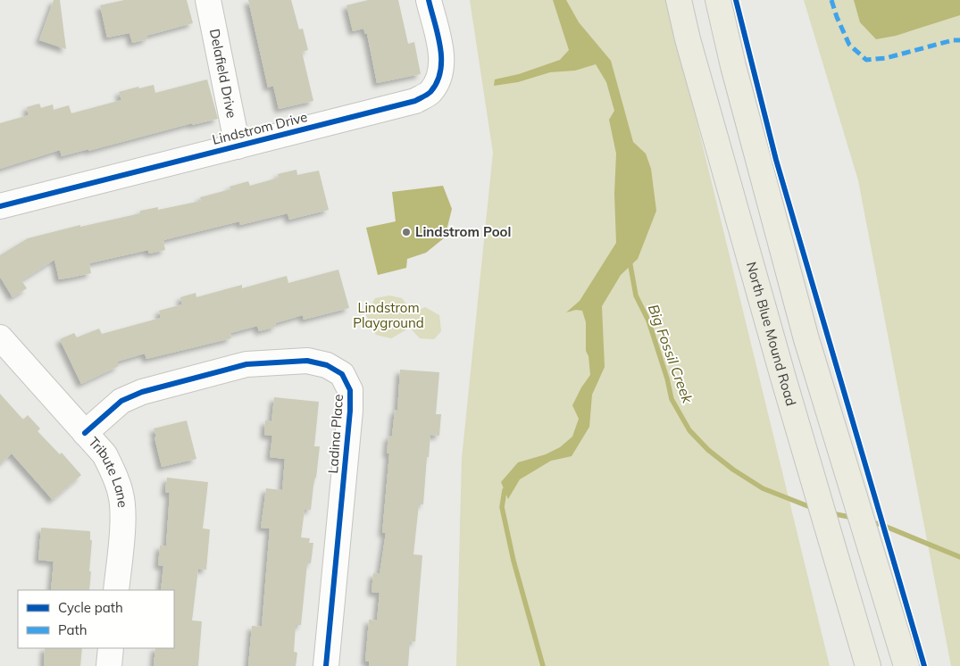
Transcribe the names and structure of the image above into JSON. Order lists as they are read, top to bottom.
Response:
{
  "streets": {
    "main road": ["North Blue Mound Road"],
    "street": [
      "Delafield Drive",
      "Lindstrom Drive",
      "Ladina Place",
      "Tribute Lane"
    ]
  },
  "crossings": [
    ["Delafield Drive", "Lindstrom Drive"],
    ["Ladina Place", "Tribute Lane"]
  ],
  "water": ["Big Fossil Creek"],
  "parks": ["Lindstrom Playground"],
  "places": ["Lindstrom Pool"],
  "legend": ["Cycle path", "Path"]
}
